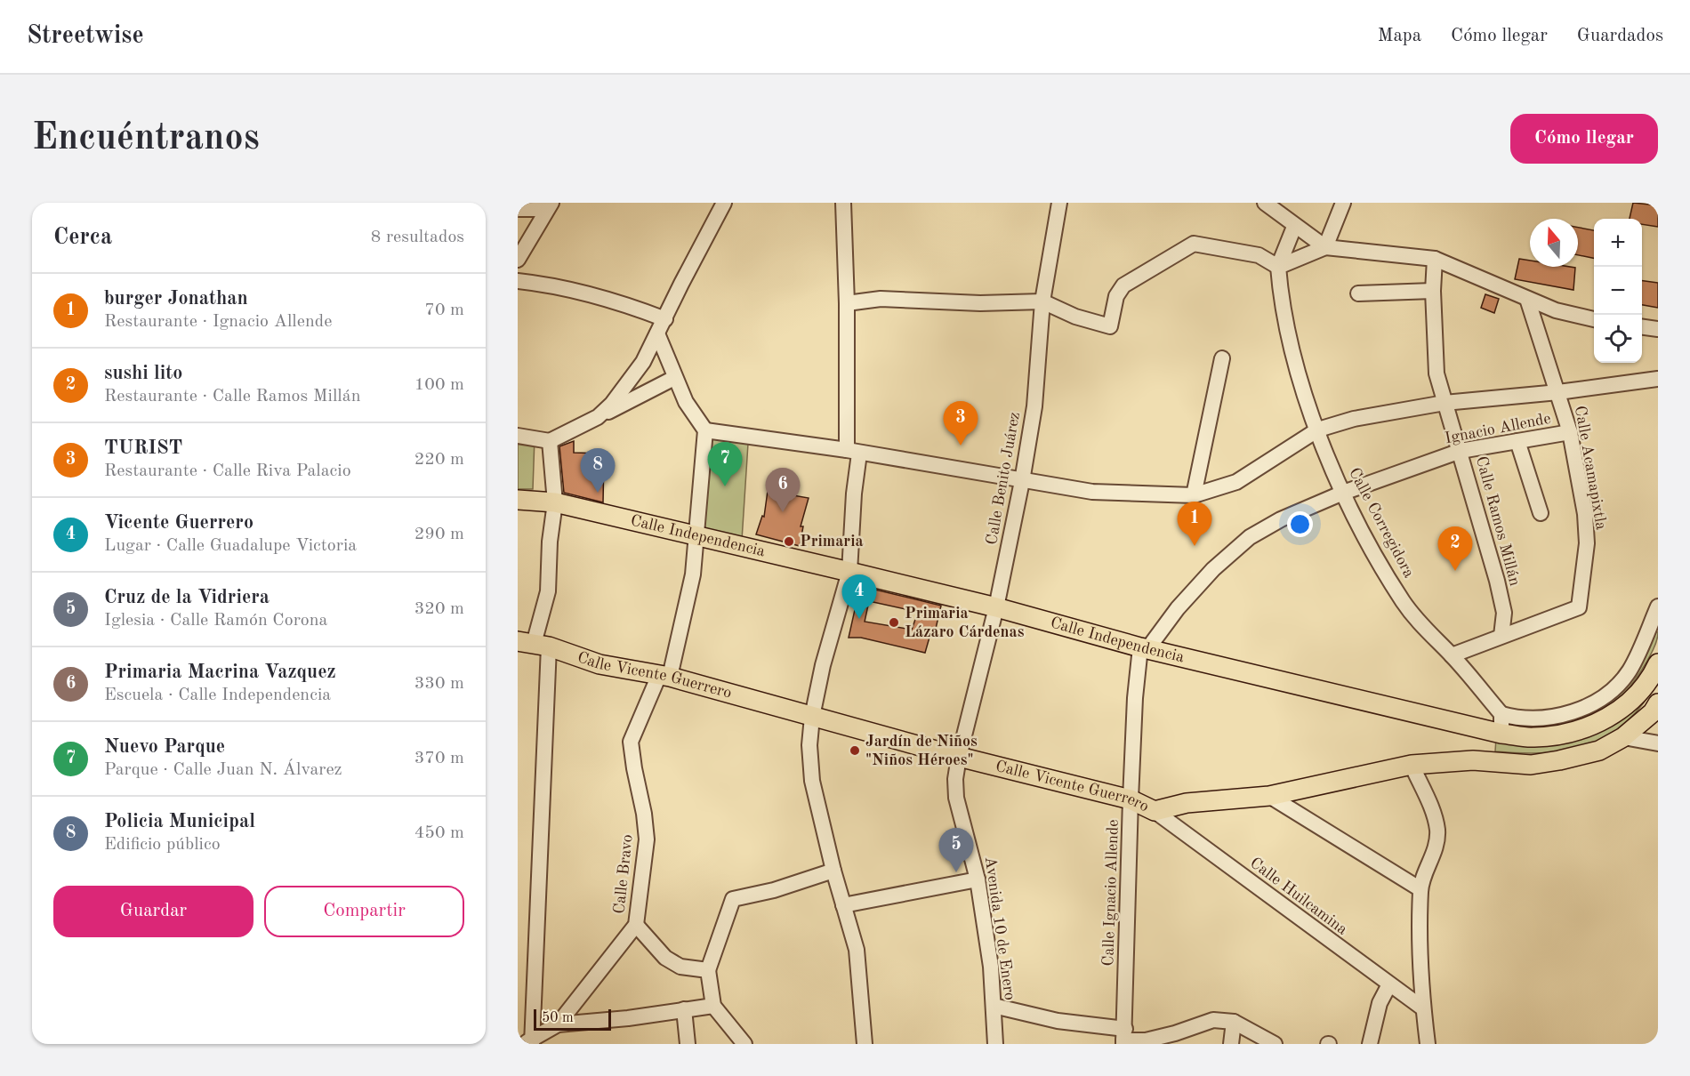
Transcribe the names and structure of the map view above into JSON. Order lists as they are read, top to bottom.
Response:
{
  "streets": {
    "main road": ["Calle Independencia", "Calle Vicente Guerrero"],
    "street": [
      "Ignacio Allende",
      "Calle Acamapixtla",
      "Calle Benito Juárez",
      "Calle Ramos Millán",
      "Calle Corregidora",
      "Calle Bravo",
      "Calle Ignacio Allende",
      "Calle Huilcamina",
      "Avenida 10 de Enero"
    ]
  },
  "crossings": [
    ["Ignacio Allende", "Calle Acamapixtla"],
    ["Ignacio Allende", "Calle Ramos Millán"],
    ["Ignacio Allende", "Calle Corregidora"],
    ["Ignacio Allende", "Calle Independencia"],
    ["Ignacio Allende", "Calle Ignacio Allende"],
    ["Calle Acamapixtla", "Calle Ramos Millán"],
    ["Calle Acamapixtla", "Calle Corregidora"],
    ["Calle Benito Juárez", "Calle Independencia"],
    ["Calle Benito Juárez", "Calle Vicente Guerrero"],
    ["Calle Benito Juárez", "Avenida 10 de Enero"],
    ["Calle Independencia", "Calle Bravo"],
    ["Calle Independencia", "Calle Ignacio Allende"],
    ["Calle Vicente Guerrero", "Calle Bravo"],
    ["Calle Vicente Guerrero", "Calle Ignacio Allende"],
    ["Calle Vicente Guerrero", "Calle Huilcamina"],
    ["Calle Vicente Guerrero", "Avenida 10 de Enero"]
  ],
  "places": ["Primaria", "Primaria Lázaro Cárdenas", "Jardín de Niños \"Niños Héroes\""],
  "scale_bar": "50 m",
  "north": "top",
  "page": {
    "header": "Streetwise",
    "nav": ["Mapa", "Cómo llegar", "Guardados"],
    "buttons": [
      "Cómo llegar",
      ["Guardar", "Compartir"]
    ],
    "title": "Encuéntranos",
    "heading": ["Cerca", "8 resultados"],
    "map_buttons": ["+", "−"],
    "list": [
      {
        "mark": "1",
        "name": "burger Jonathan",
        "note": "Restaurante · Ignacio Allende",
        "value": "70 m"
      },
      {
        "mark": "2",
        "name": "sushi lito",
        "note": "Restaurante · Calle Ramos Millán",
        "value": "100 m"
      },
      {
        "mark": "3",
        "name": "TURIST",
        "note": "Restaurante · Calle Riva Palacio",
        "value": "220 m"
      },
      {
        "mark": "4",
        "name": "Vicente Guerrero",
        "note": "Lugar · Calle Guadalupe Victoria",
        "value": "290 m"
      },
      {
        "mark": "5",
        "name": "Cruz de la Vidriera",
        "note": "Iglesia · Calle Ramón Corona",
        "value": "320 m"
      },
      {
        "mark": "6",
        "name": "Primaria Macrina Vazquez",
        "note": "Escuela · Calle Independencia",
        "value": "330 m"
      },
      {
        "mark": "7",
        "name": "Nuevo Parque",
        "note": "Parque · Calle Juan N. Álvarez",
        "value": "370 m"
      },
      {
        "mark": "8",
        "name": "Policia Municipal",
        "note": "Edificio público",
        "value": "450 m"
      }
    ],
    "pins": [
      "3",
      "7",
      "8",
      "6",
      "1",
      "2",
      "4",
      "5"
    ],
    "scale": "50 m"
  }
}
